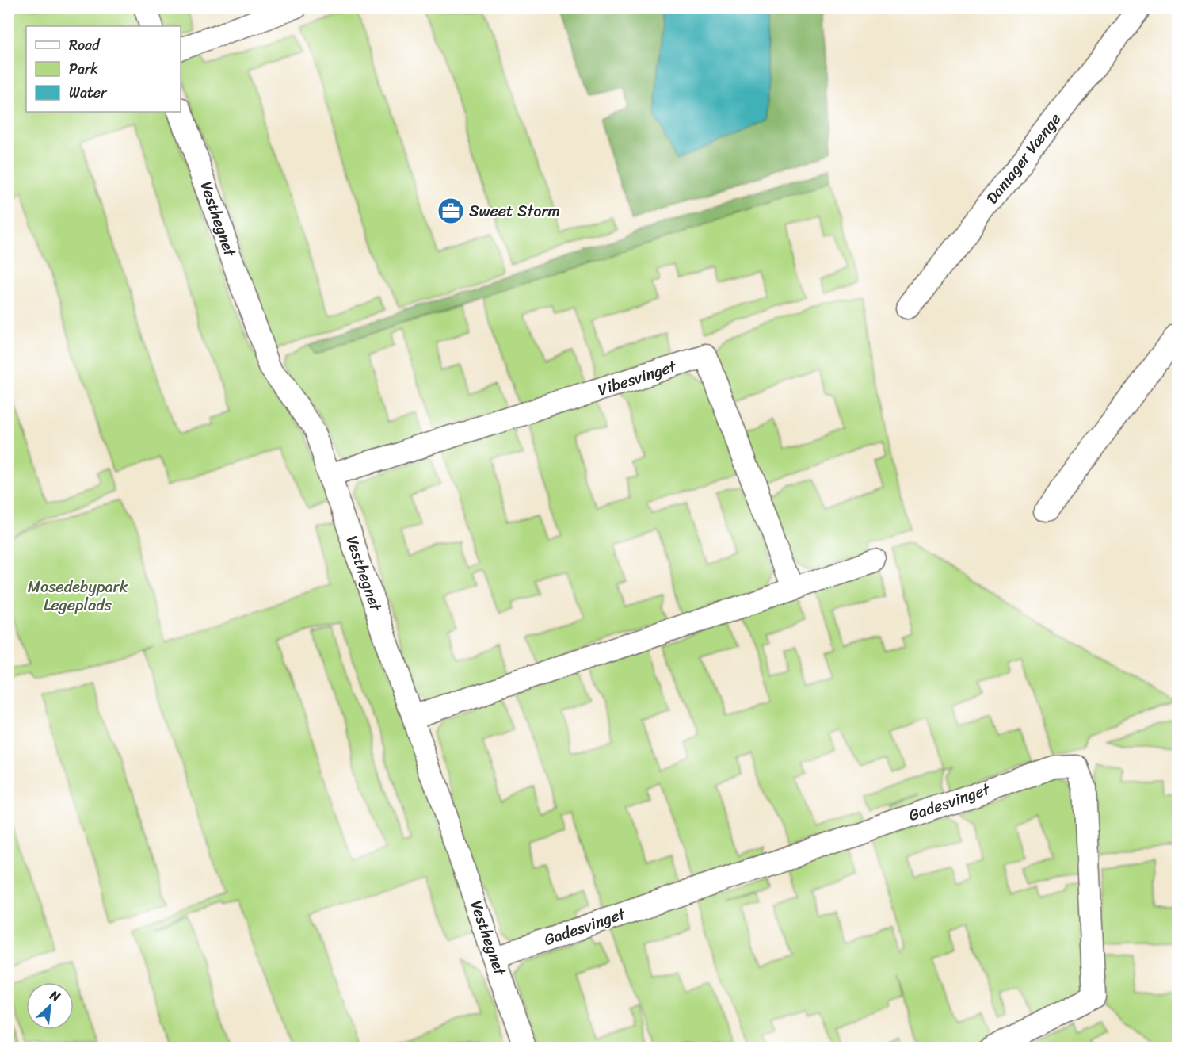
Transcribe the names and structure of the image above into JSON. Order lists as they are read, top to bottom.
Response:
{
  "streets": {
    "street": [
      "Damager Vænge",
      "Vesthegnet",
      "Vibesvinget",
      "Gadesvinget"
    ]
  },
  "crossings": [
    ["Vesthegnet", "Vibesvinget"],
    ["Vesthegnet", "Gadesvinget"]
  ],
  "parks": ["Mosedebypark Legeplads"],
  "places": {
    "office": ["Sweet Storm"]
  },
  "legend": ["Road", "Park", "Water"],
  "north": "top right"
}
